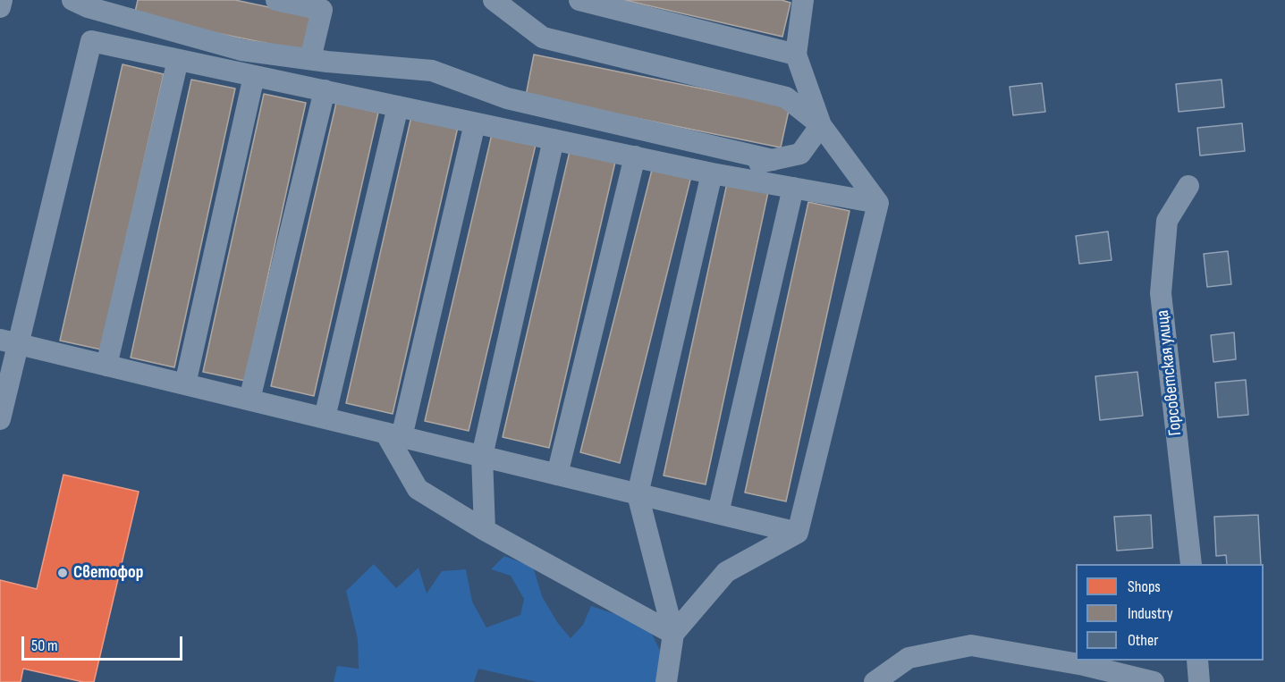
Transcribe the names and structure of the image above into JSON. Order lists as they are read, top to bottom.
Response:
{
  "streets": {
    "street": ["Горсоветская улица"]
  },
  "places": ["Светофор"],
  "legend": ["Shops", "Industry", "Other"],
  "scale_bar": "50 m"
}
